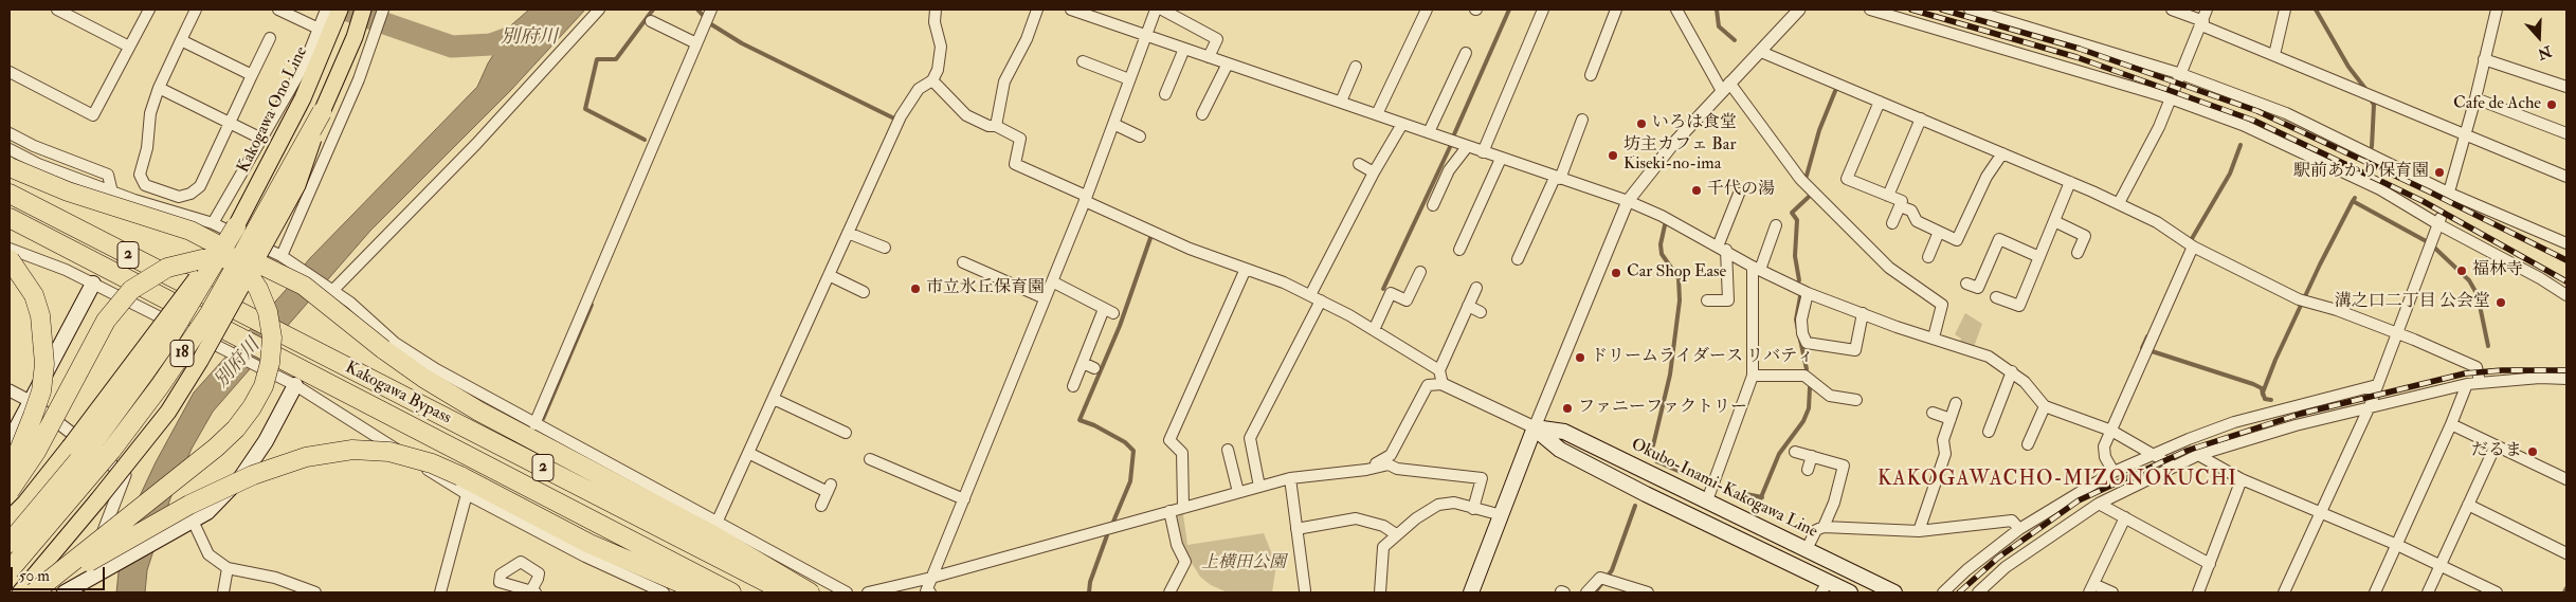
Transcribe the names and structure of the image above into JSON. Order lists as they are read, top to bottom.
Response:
{
  "streets": {
    "highway": ["2", "18", "Kakogawa Bypass"],
    "main road": ["Kakogawa Ono Line", "Okubo-Inami-Kakogawa Line"]
  },
  "crossings": [
    ["Kakogawa Ono Line", "18"]
  ],
  "districts": ["KAKOGAWACHO-MIZONOKUCHI"],
  "water": ["別府川"],
  "parks": ["上横田公園"],
  "places": [
    "Cafe de Ache",
    "いろは食堂",
    "坊主カフェ Bar Kiseki-no-ima",
    "駅前あかり保育園",
    "千代の湯",
    "福林寺",
    "Car Shop Ease",
    "市立氷丘保育園",
    "溝之口二丁目 公会堂",
    "ドリームライダース リバティ",
    "ファニーファクトリー",
    "だるま"
  ],
  "scale_bar": "50 m",
  "north": "bottom"
}
